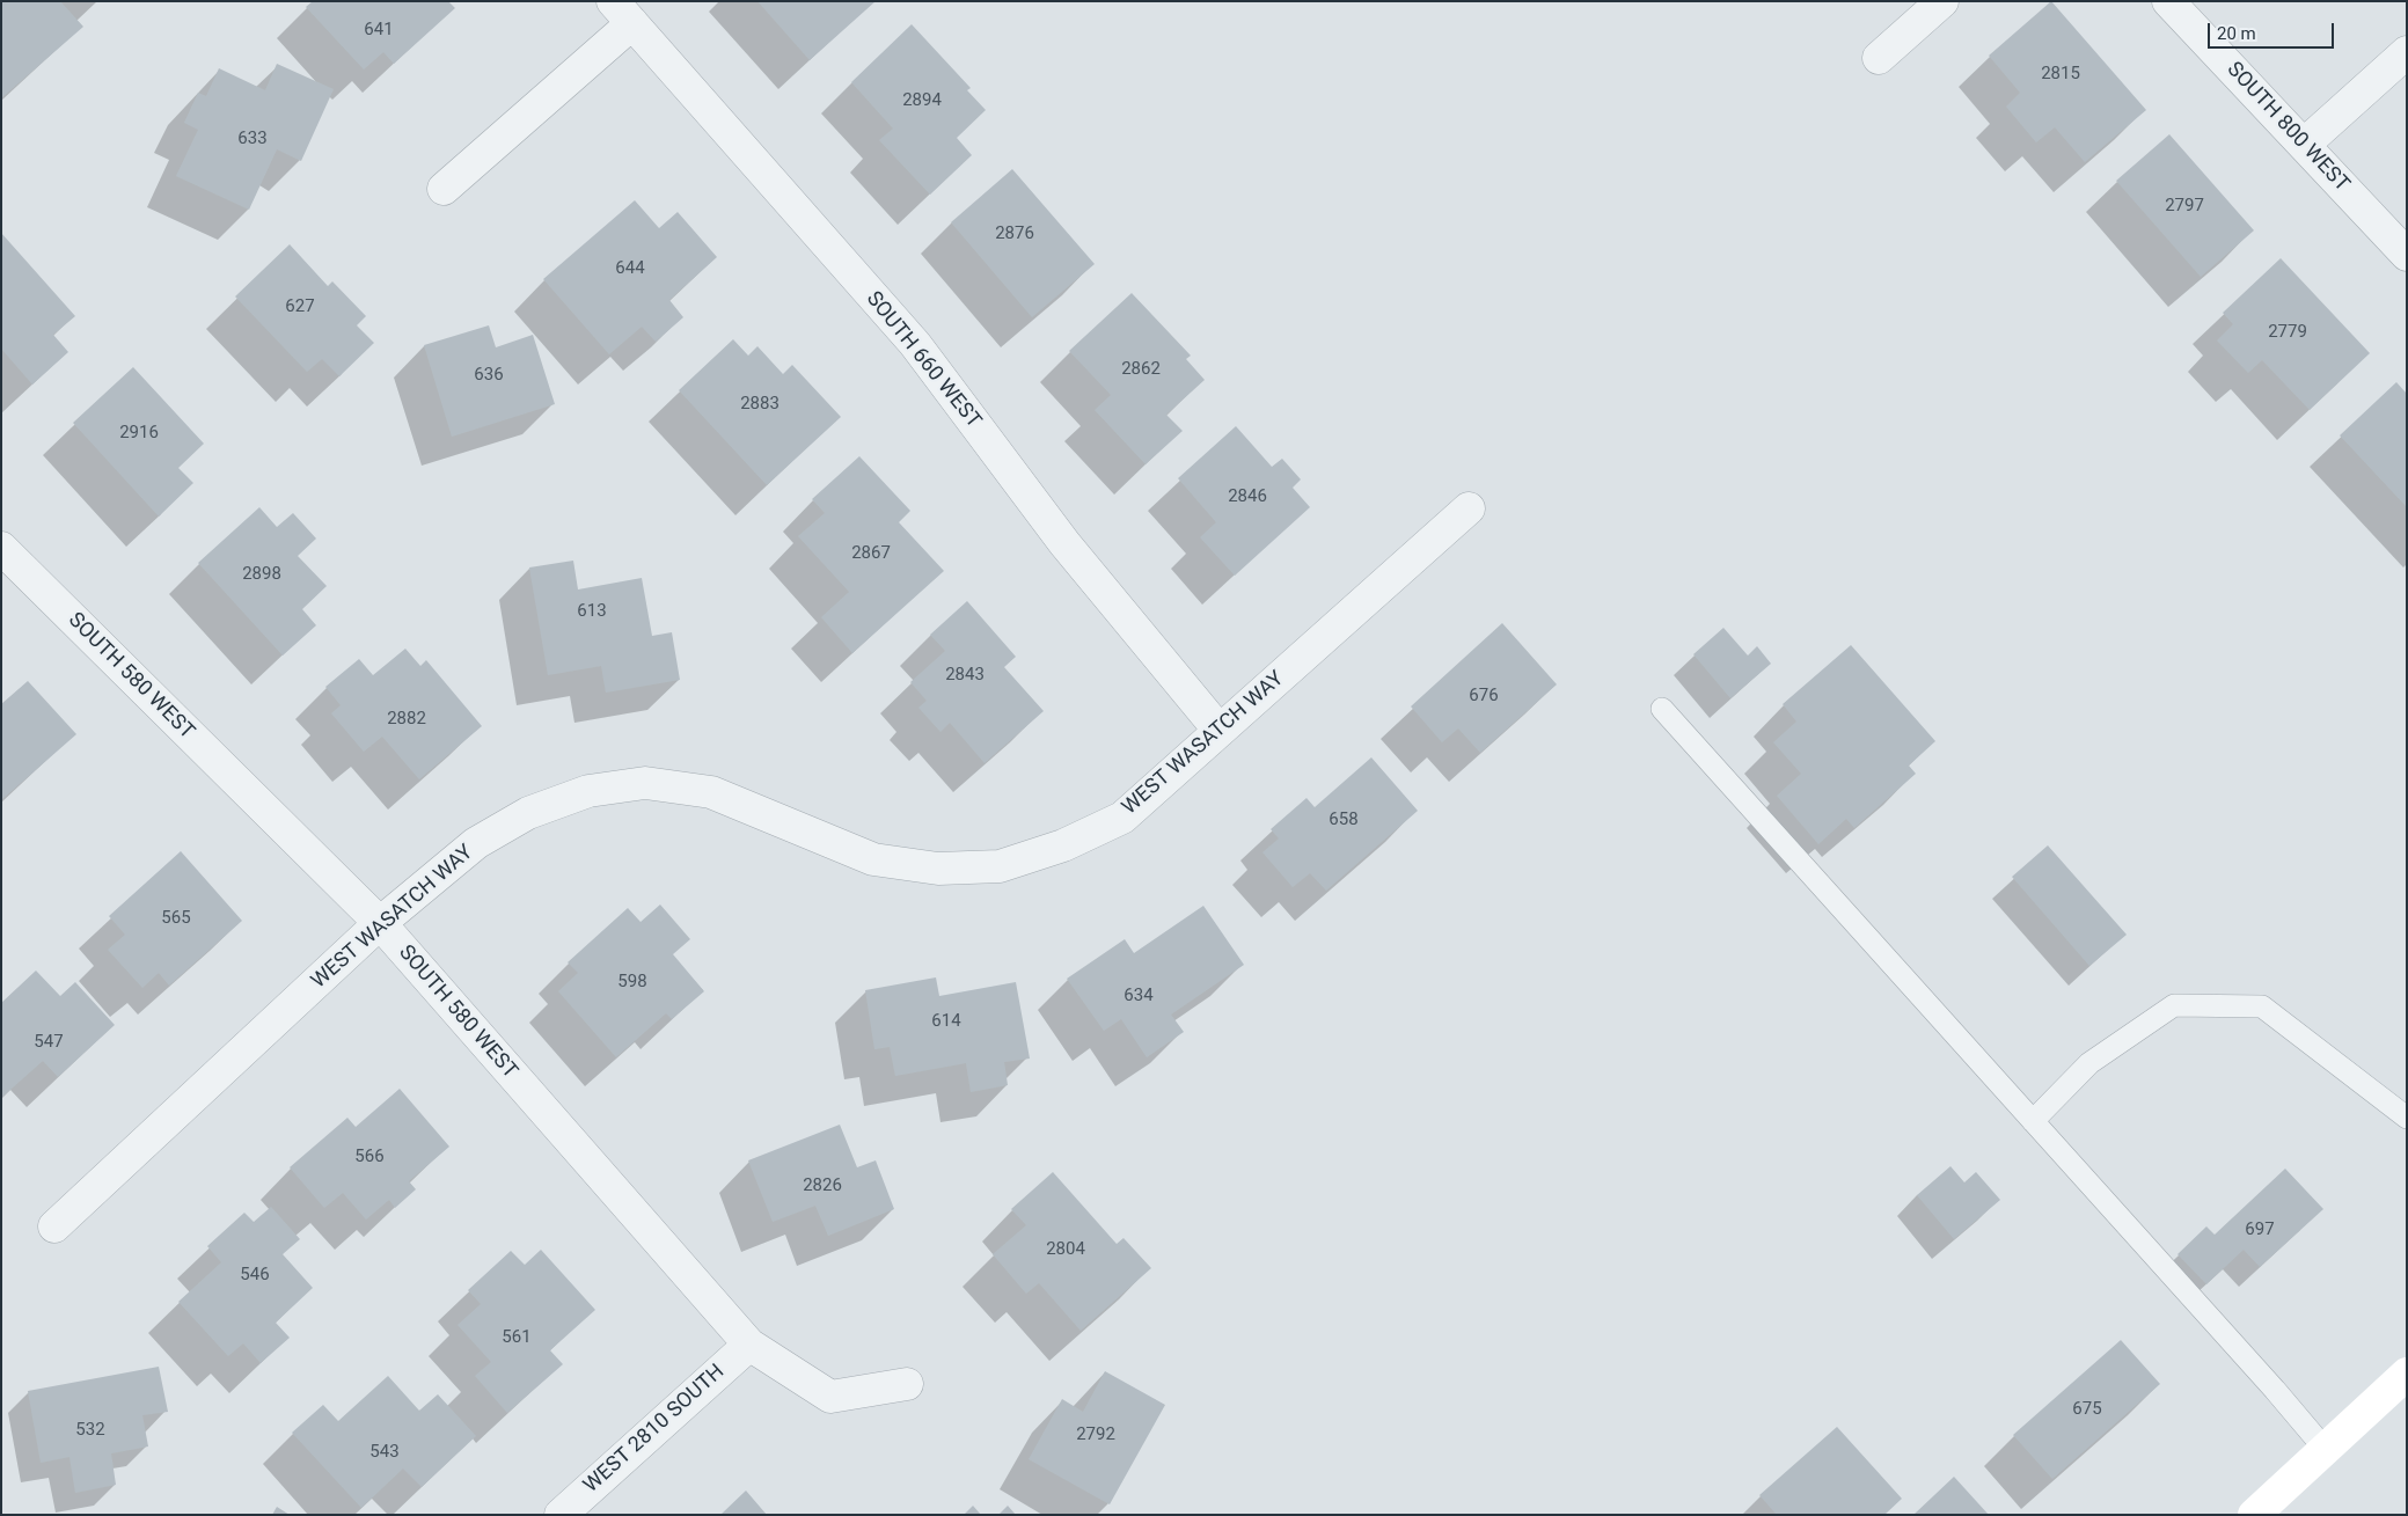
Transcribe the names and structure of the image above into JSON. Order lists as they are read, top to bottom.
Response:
{
  "streets": {
    "street": [
      "SOUTH 800 WEST",
      "SOUTH 660 WEST",
      "SOUTH 580 WEST",
      "WEST WASATCH WAY",
      "WEST 2810 SOUTH"
    ]
  },
  "crossings": [
    ["SOUTH 660 WEST", "WEST WASATCH WAY"],
    ["SOUTH 580 WEST", "WEST WASATCH WAY"],
    ["SOUTH 580 WEST", "WEST 2810 SOUTH"]
  ],
  "house_numbers": [
    "641",
    "2815",
    "2894",
    "633",
    "2797",
    "2876",
    "644",
    "627",
    "2779",
    "2862",
    "636",
    "2883",
    "2916",
    "2846",
    "2867",
    "2898",
    "613",
    "2843",
    "676",
    "2882",
    "658",
    "565",
    "598",
    "634",
    "614",
    "547",
    "566",
    "2826",
    "697",
    "2804",
    "546",
    "561",
    "675",
    "532",
    "2792",
    "543"
  ],
  "scale_bar": "20 m"
}
